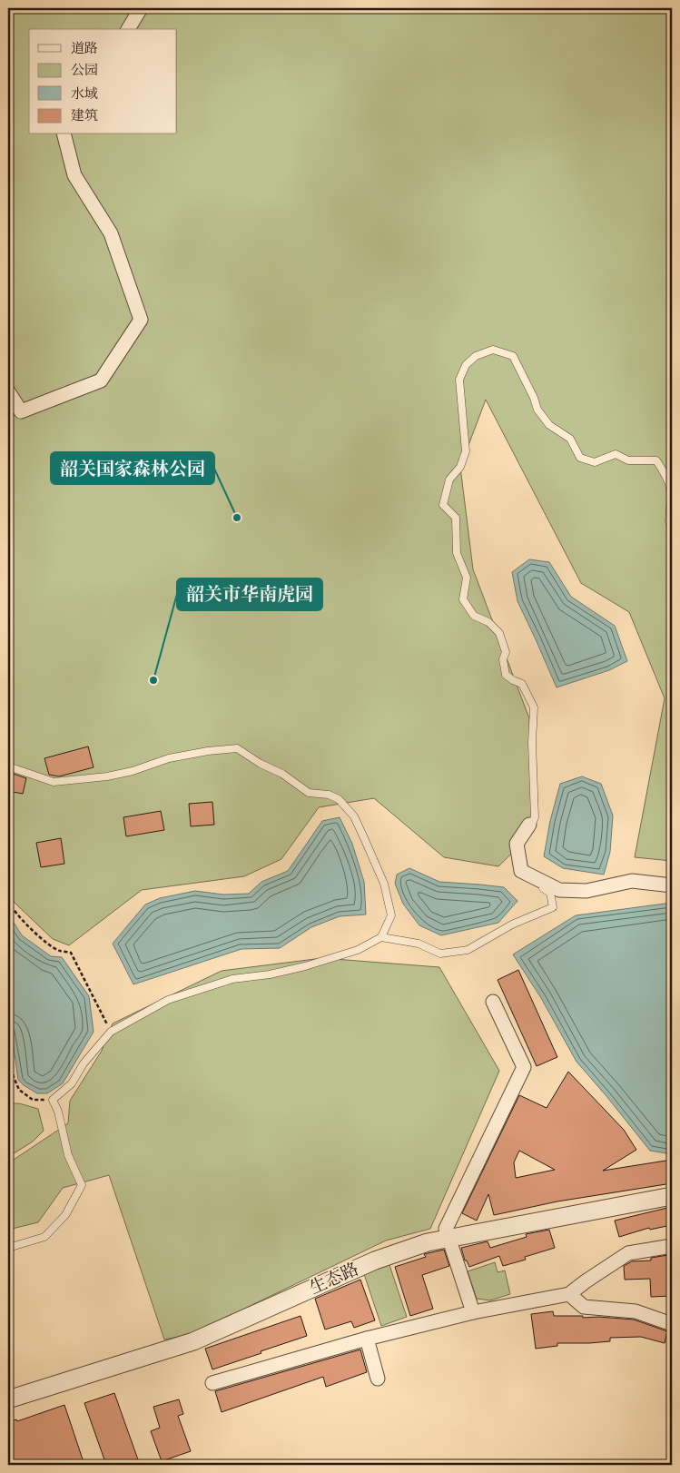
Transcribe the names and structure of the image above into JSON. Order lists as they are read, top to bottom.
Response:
{
  "streets": {
    "street": ["生态路"]
  },
  "places": ["韶关国家森林公园", "韶关市华南虎园"],
  "legend": [
    "道路",
    "公园",
    "水域",
    "建筑"
  ]
}
